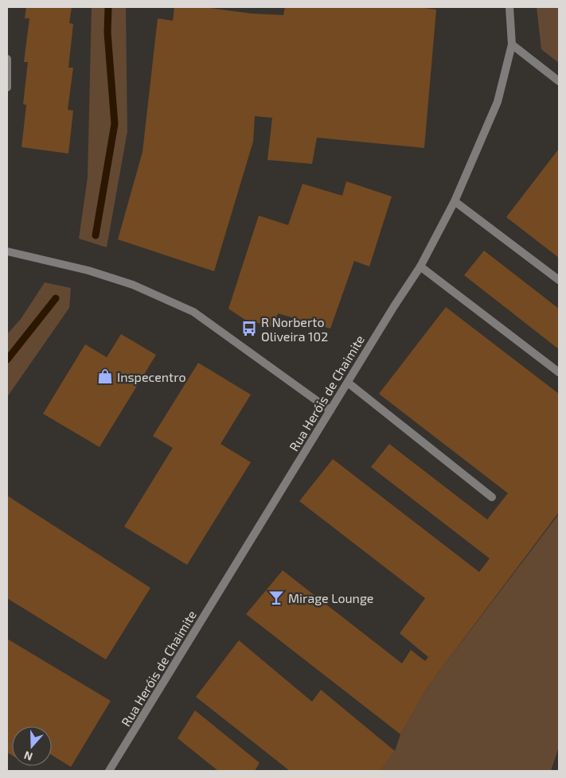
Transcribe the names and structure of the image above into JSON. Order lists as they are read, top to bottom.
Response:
{
  "streets": {
    "street": ["Rua Heróis de Chaimite"]
  },
  "places": {
    "bus stop": ["R Norberto Oliveira 102"],
    "shop": ["Inspecentro"],
    "bar": ["Mirage Lounge"]
  },
  "north": "bottom"
}
